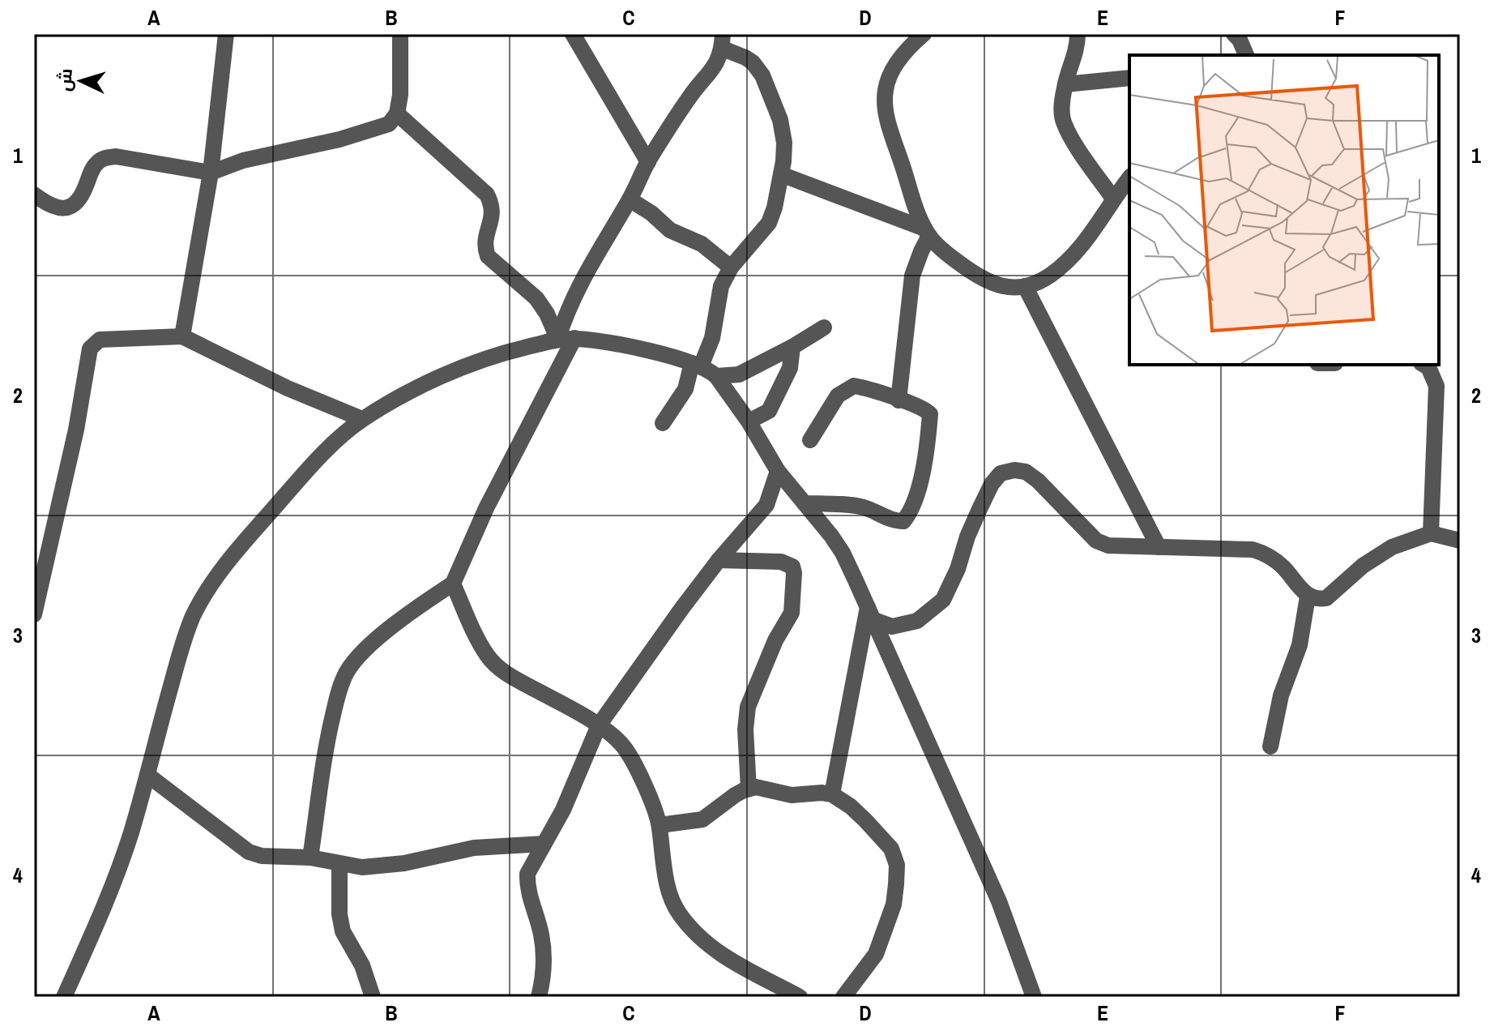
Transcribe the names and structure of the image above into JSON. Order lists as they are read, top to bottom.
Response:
{
  "north": "left",
  "grid": {
    "columns": [
      "A",
      "B",
      "C",
      "D",
      "E",
      "F"
    ],
    "rows": [
      "1",
      "2",
      "3",
      "4"
    ]
  }
}
